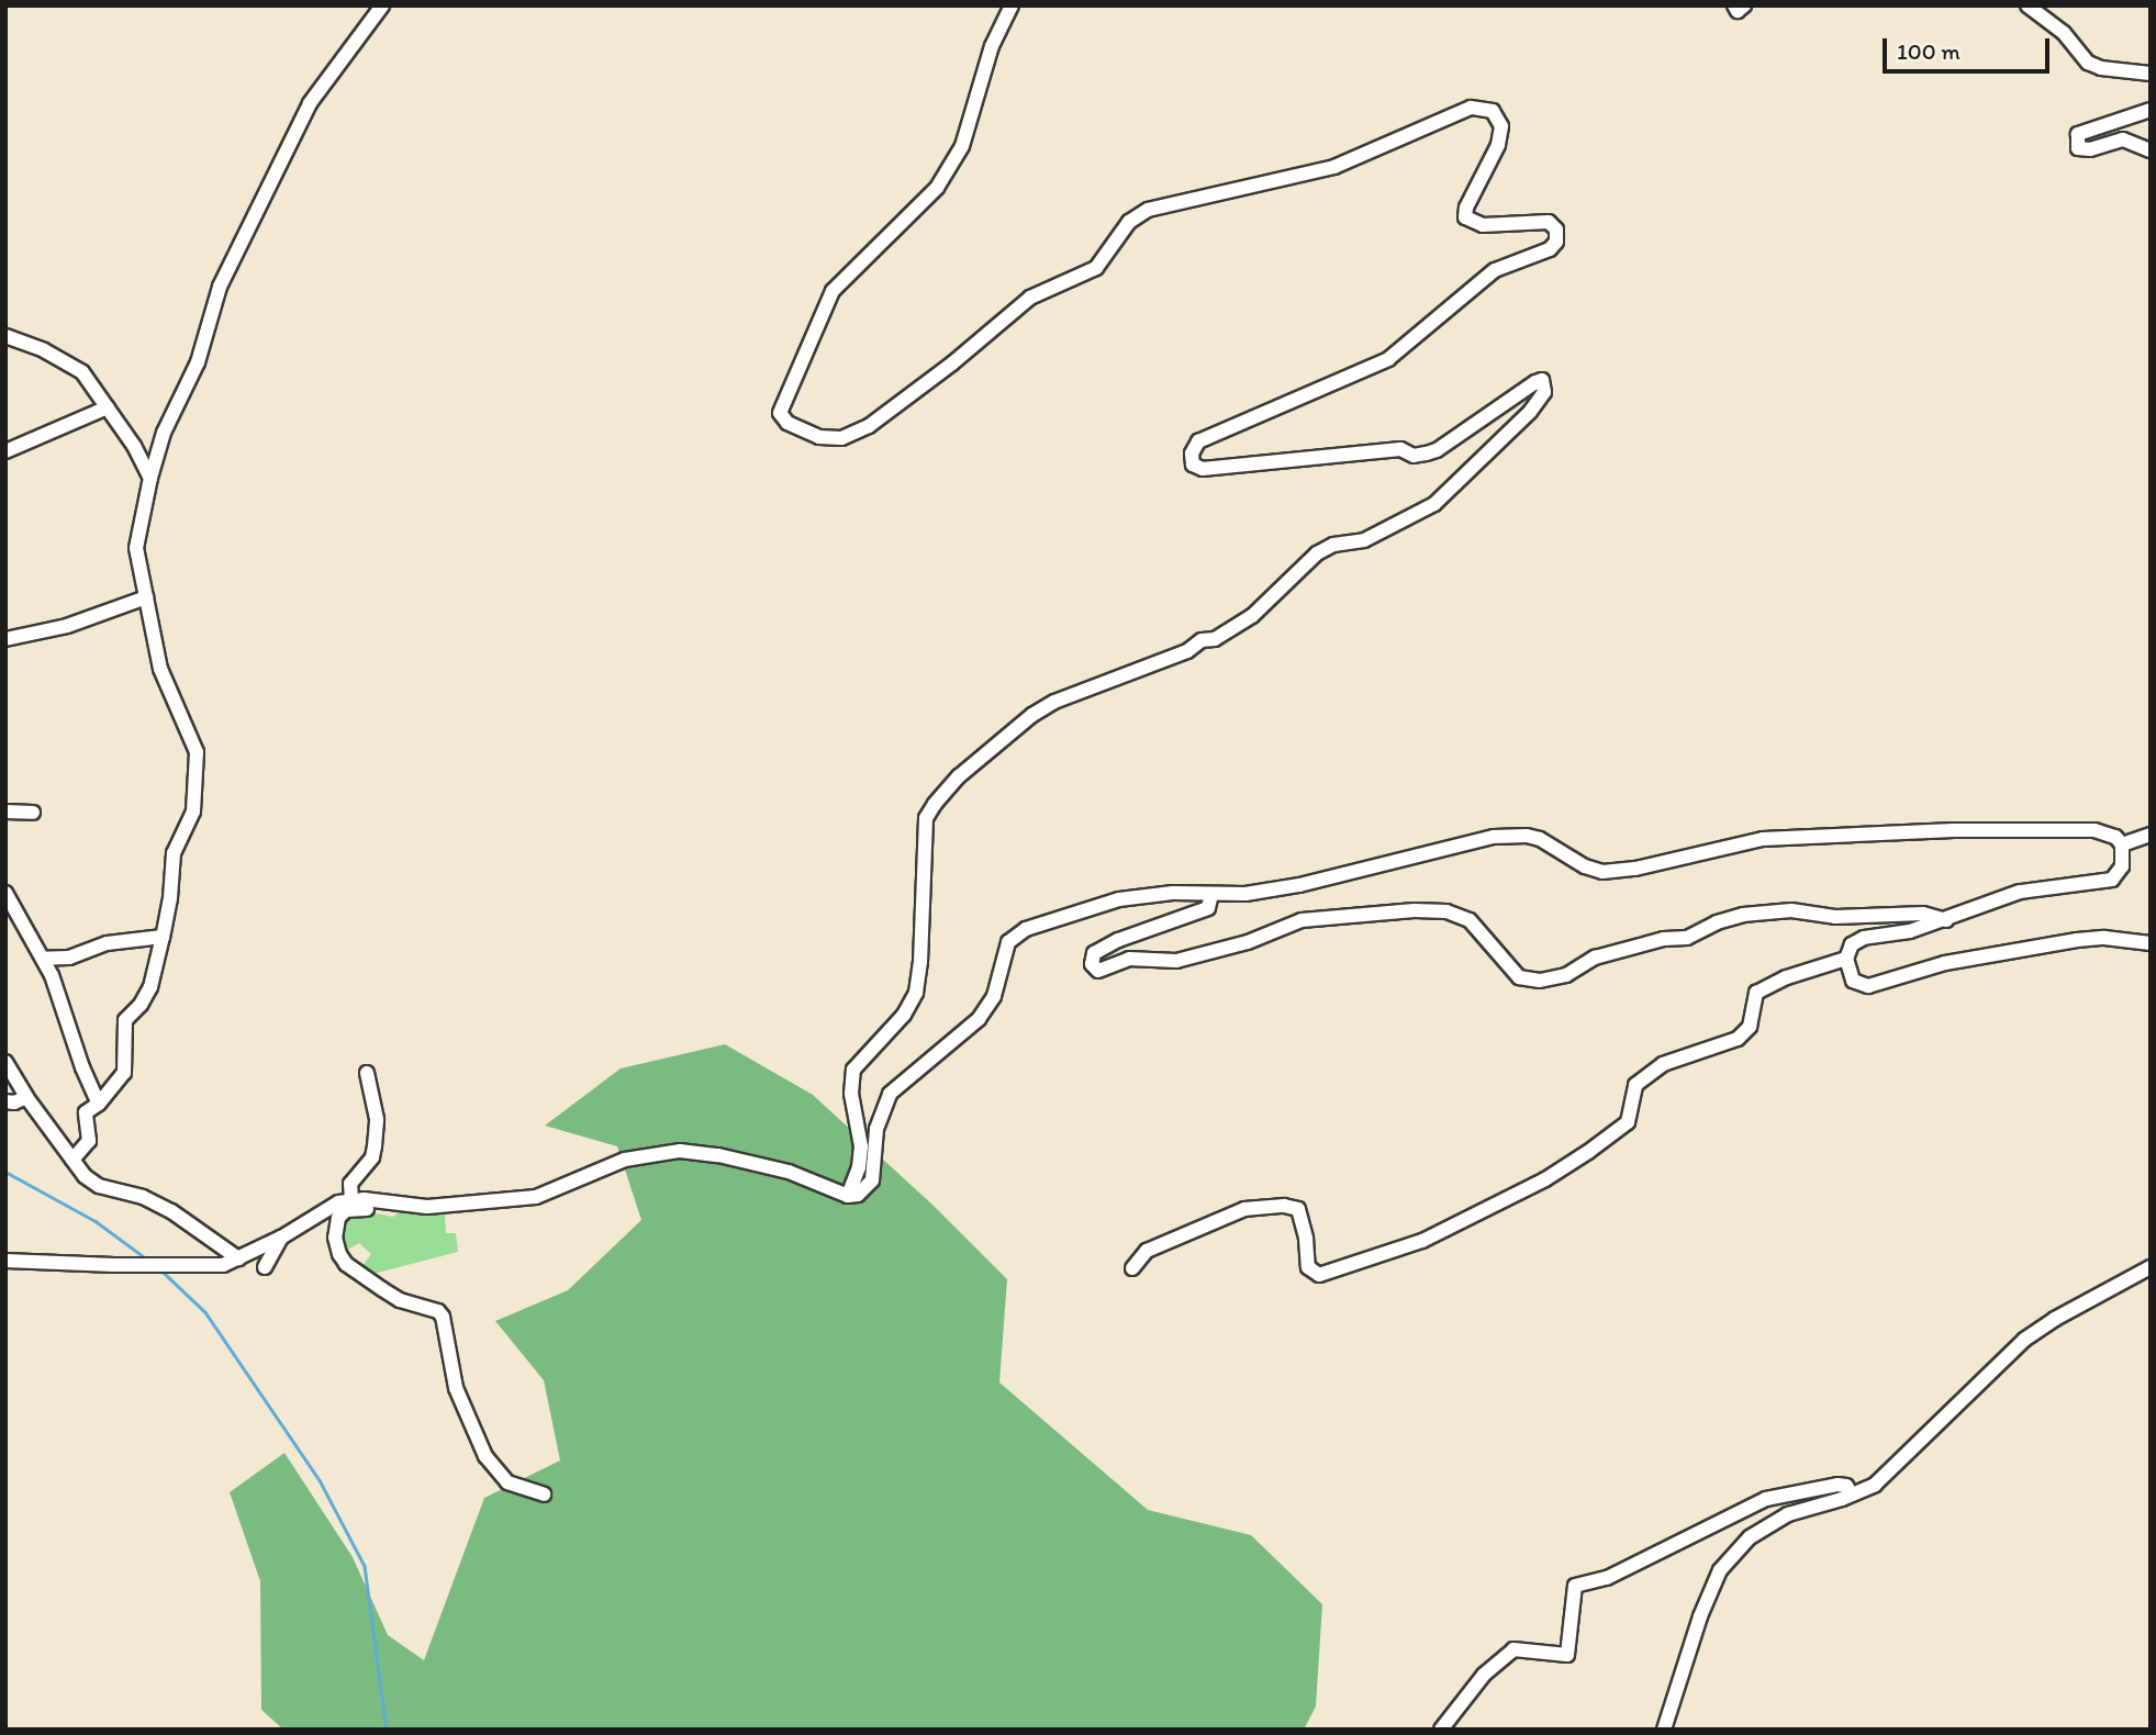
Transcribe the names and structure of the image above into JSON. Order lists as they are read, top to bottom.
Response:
{
  "scale_bar": "100 m"
}
